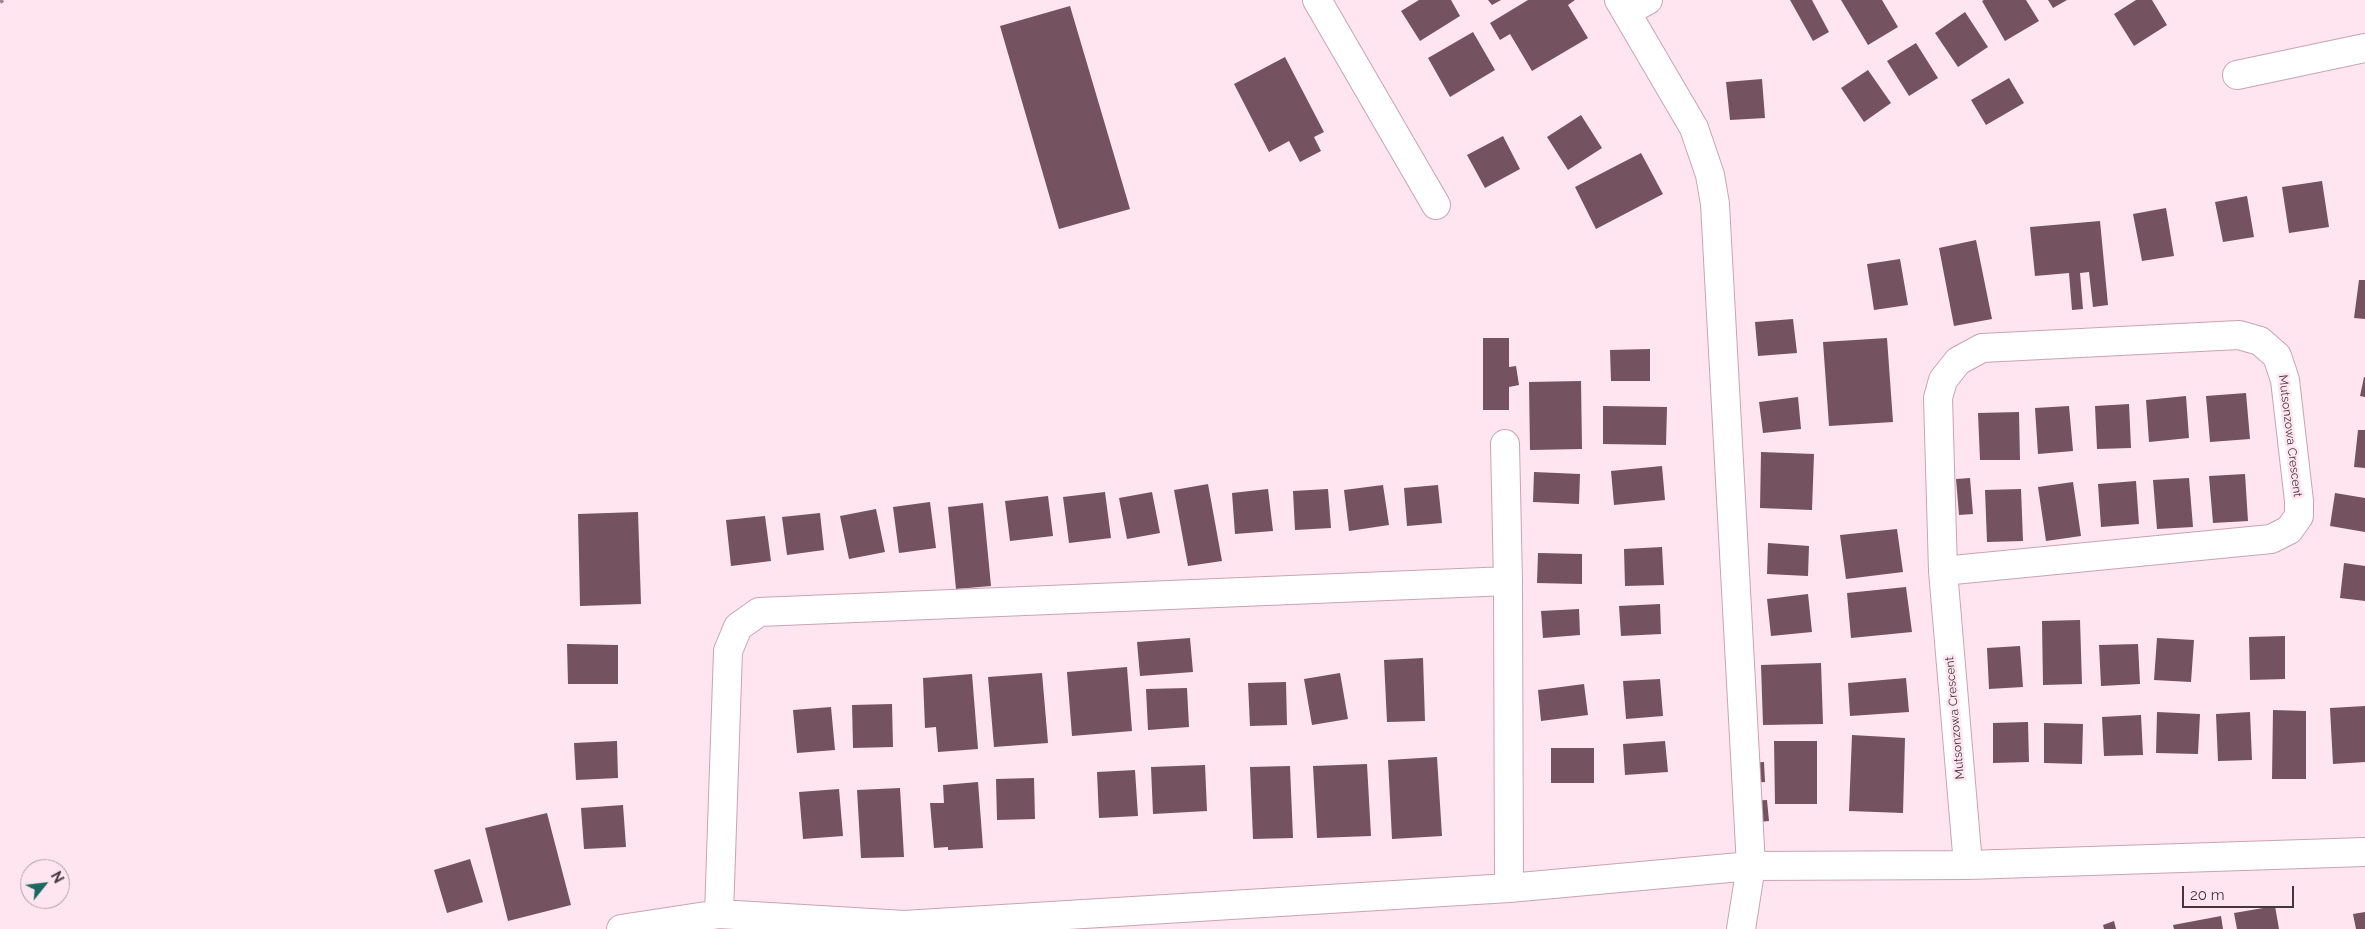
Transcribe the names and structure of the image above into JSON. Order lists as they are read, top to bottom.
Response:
{
  "streets": {
    "street": ["Mutsonzowa Crescent"]
  },
  "scale_bar": "20 m",
  "north": "top right"
}
